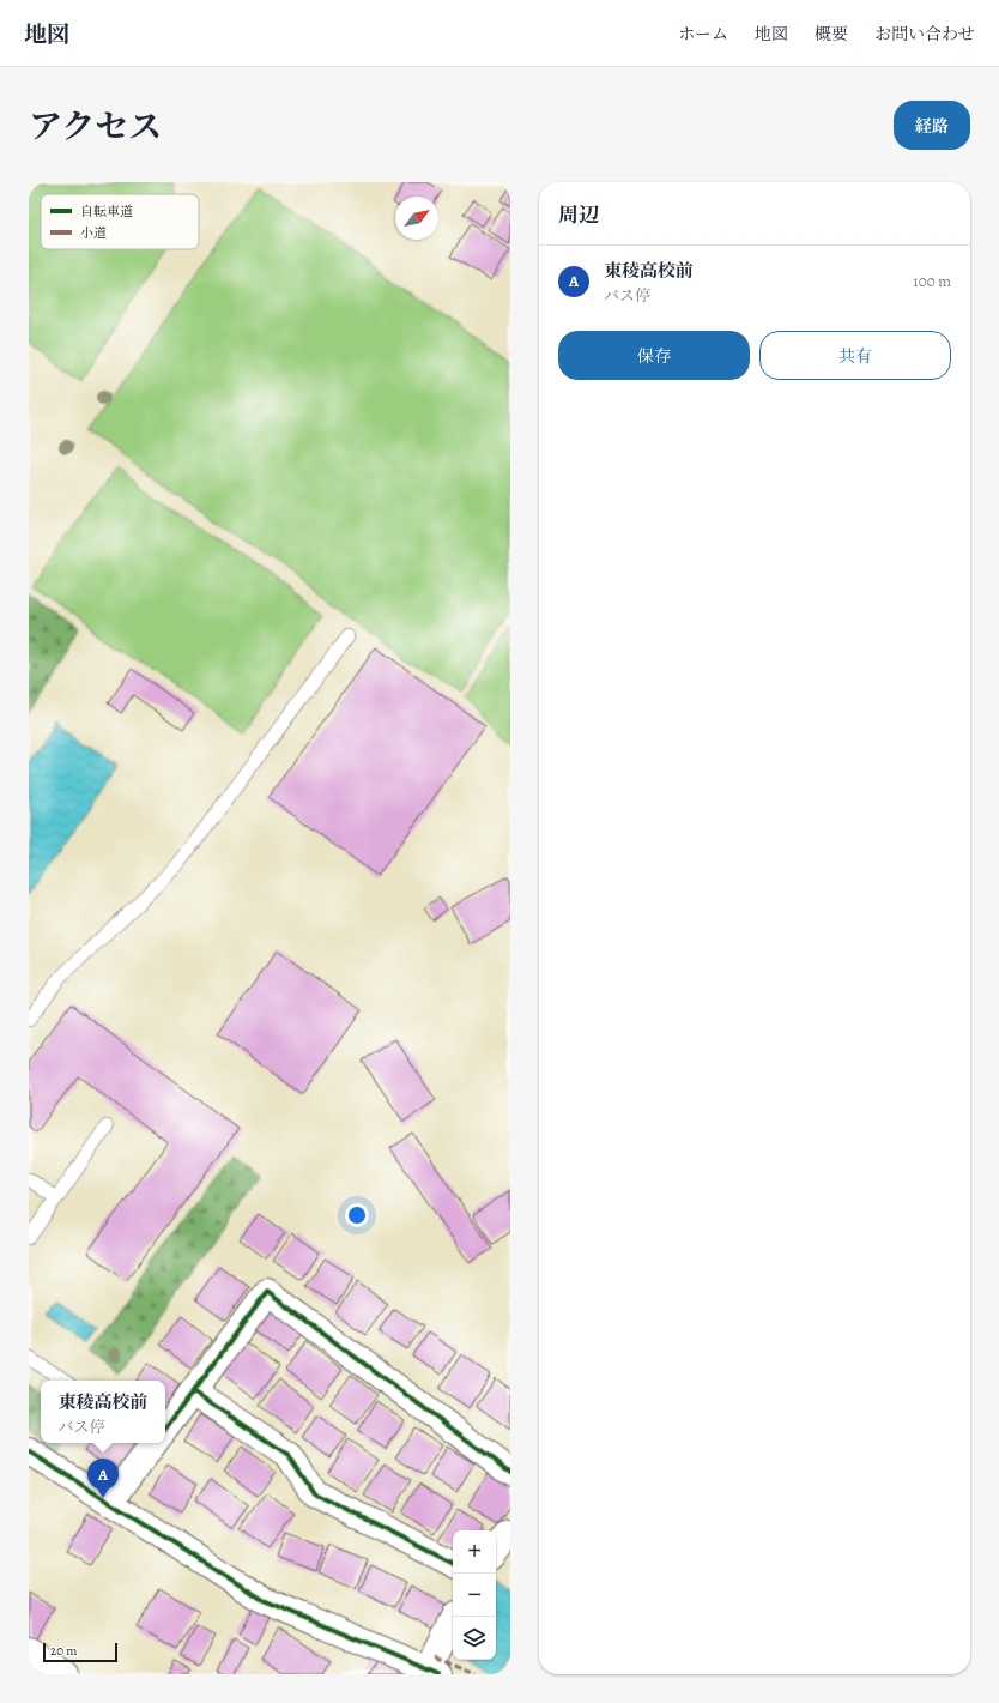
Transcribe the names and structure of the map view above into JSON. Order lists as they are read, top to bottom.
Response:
{
  "legend": ["自転車道", "小道"],
  "scale_bar": "20 m",
  "north": "top right",
  "page": {
    "header": "地図",
    "nav": [
      "ホーム",
      "地図",
      "概要",
      "お問い合わせ"
    ],
    "title": "アクセス",
    "buttons": [
      "経路",
      ["保存", "共有"]
    ],
    "heading": "周辺",
    "list": [
      {
        "mark": "A",
        "name": "東稜高校前",
        "note": "バス停",
        "value": "100 m"
      }
    ],
    "popup": ["東稜高校前", "バス停"],
    "pins": "A",
    "map_buttons": ["+", "−"],
    "scale": "20 m"
  }
}
